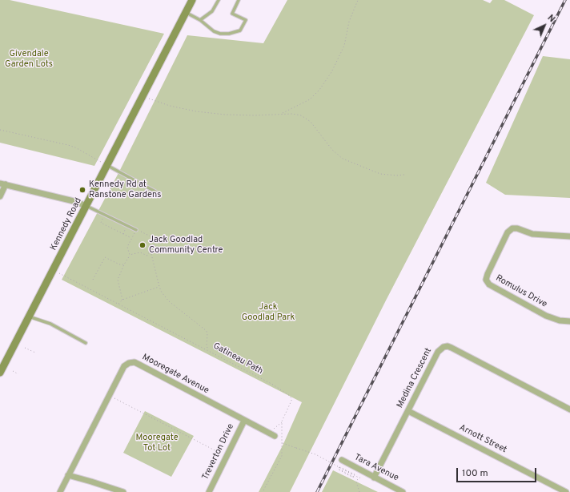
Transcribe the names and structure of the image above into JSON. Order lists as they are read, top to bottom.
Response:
{
  "streets": {
    "main road": ["Kennedy Road"],
    "street": [
      "Romulus Drive",
      "Mooregate Avenue",
      "Medina Crescent",
      "Arnott Street",
      "Treverton Drive",
      "Tara Avenue"
    ],
    "path": ["Gatineau Path"]
  },
  "crossings": [
    ["Mooregate Avenue", "Treverton Drive"],
    ["Medina Crescent", "Arnott Street"],
    ["Medina Crescent", "Tara Avenue"]
  ],
  "parks": ["Givendale Garden Lots", "Jack Goodlad Park", "Mooregate Tot Lot"],
  "places": ["Kennedy Rd at Ranstone Gardens", "Jack Goodlad Community Centre"],
  "scale_bar": "100 m",
  "north": "top right"
}
